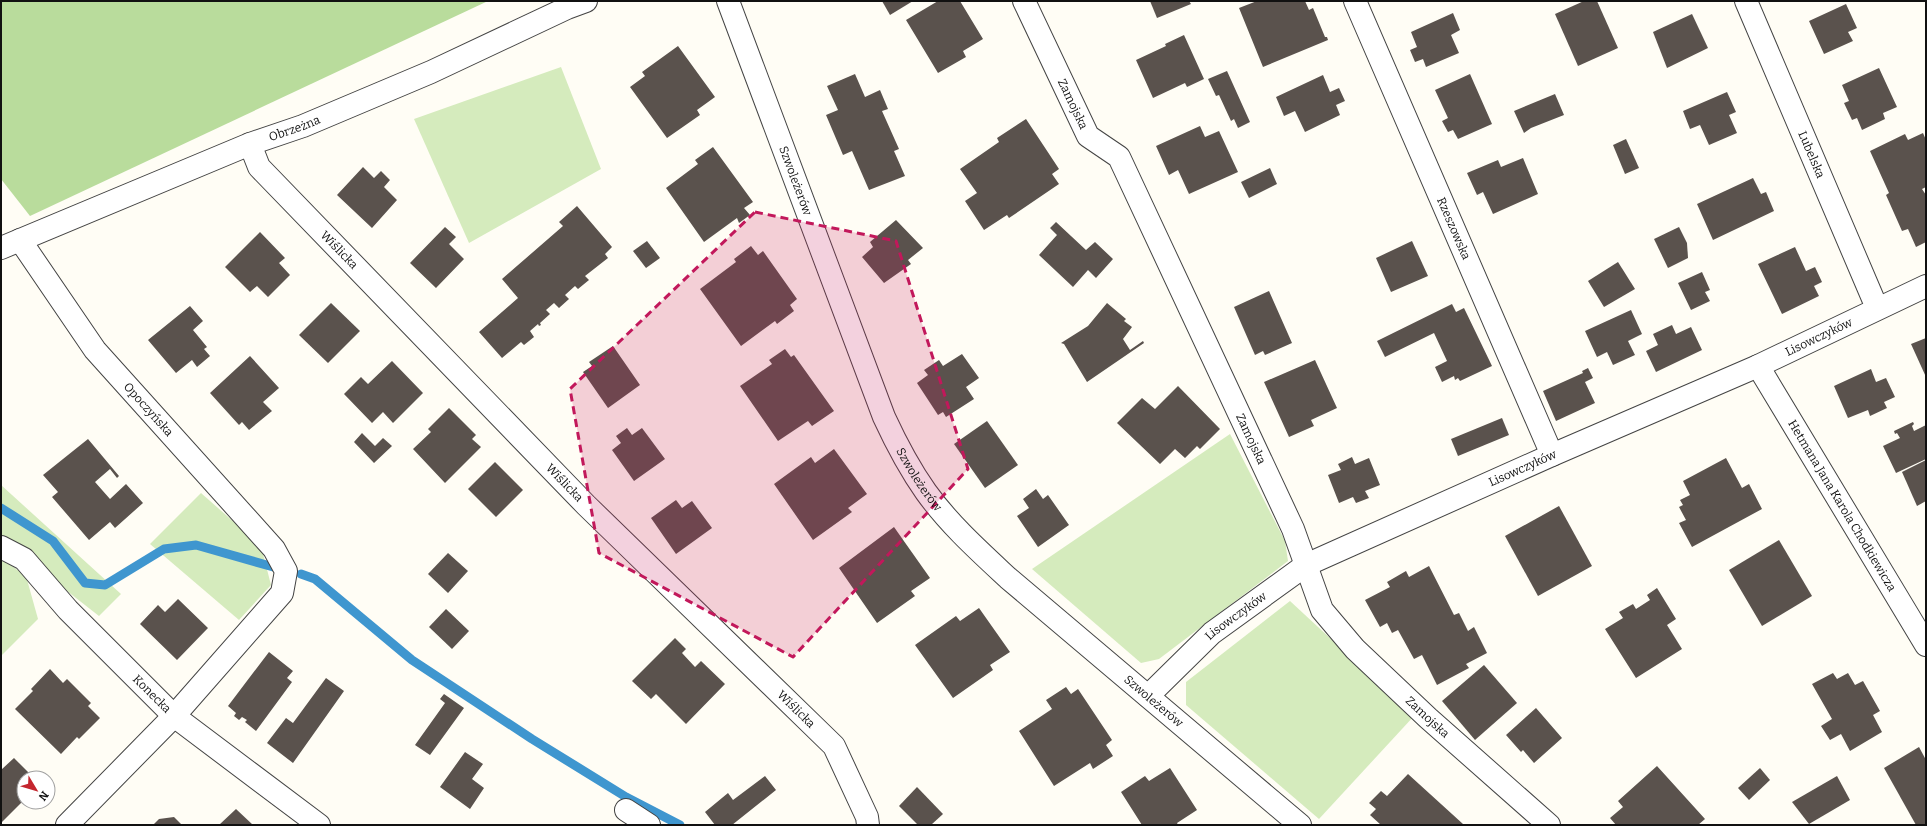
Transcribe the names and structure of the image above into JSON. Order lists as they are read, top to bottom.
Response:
{
  "streets": {
    "street": [
      "Zamojska",
      "Obrzeżna",
      "Lubelska",
      "Szwoleżerów",
      "Rzeszowska",
      "Wiślicka",
      "Lisowczyków",
      "Opoczyńska",
      "Hetmana Jana Karola Chodkiewicza",
      "Konecka"
    ]
  },
  "crossings": [
    ["Zamojska", "Lisowczyków"],
    ["Obrzeżna", "Wiślicka"],
    ["Obrzeżna", "Opoczyńska"],
    ["Lubelska", "Lisowczyków"],
    ["Szwoleżerów", "Lisowczyków"],
    ["Rzeszowska", "Lisowczyków"],
    ["Lisowczyków", "Hetmana Jana Karola Chodkiewicza"],
    ["Opoczyńska", "Konecka"]
  ],
  "north": "bottom right"
}
